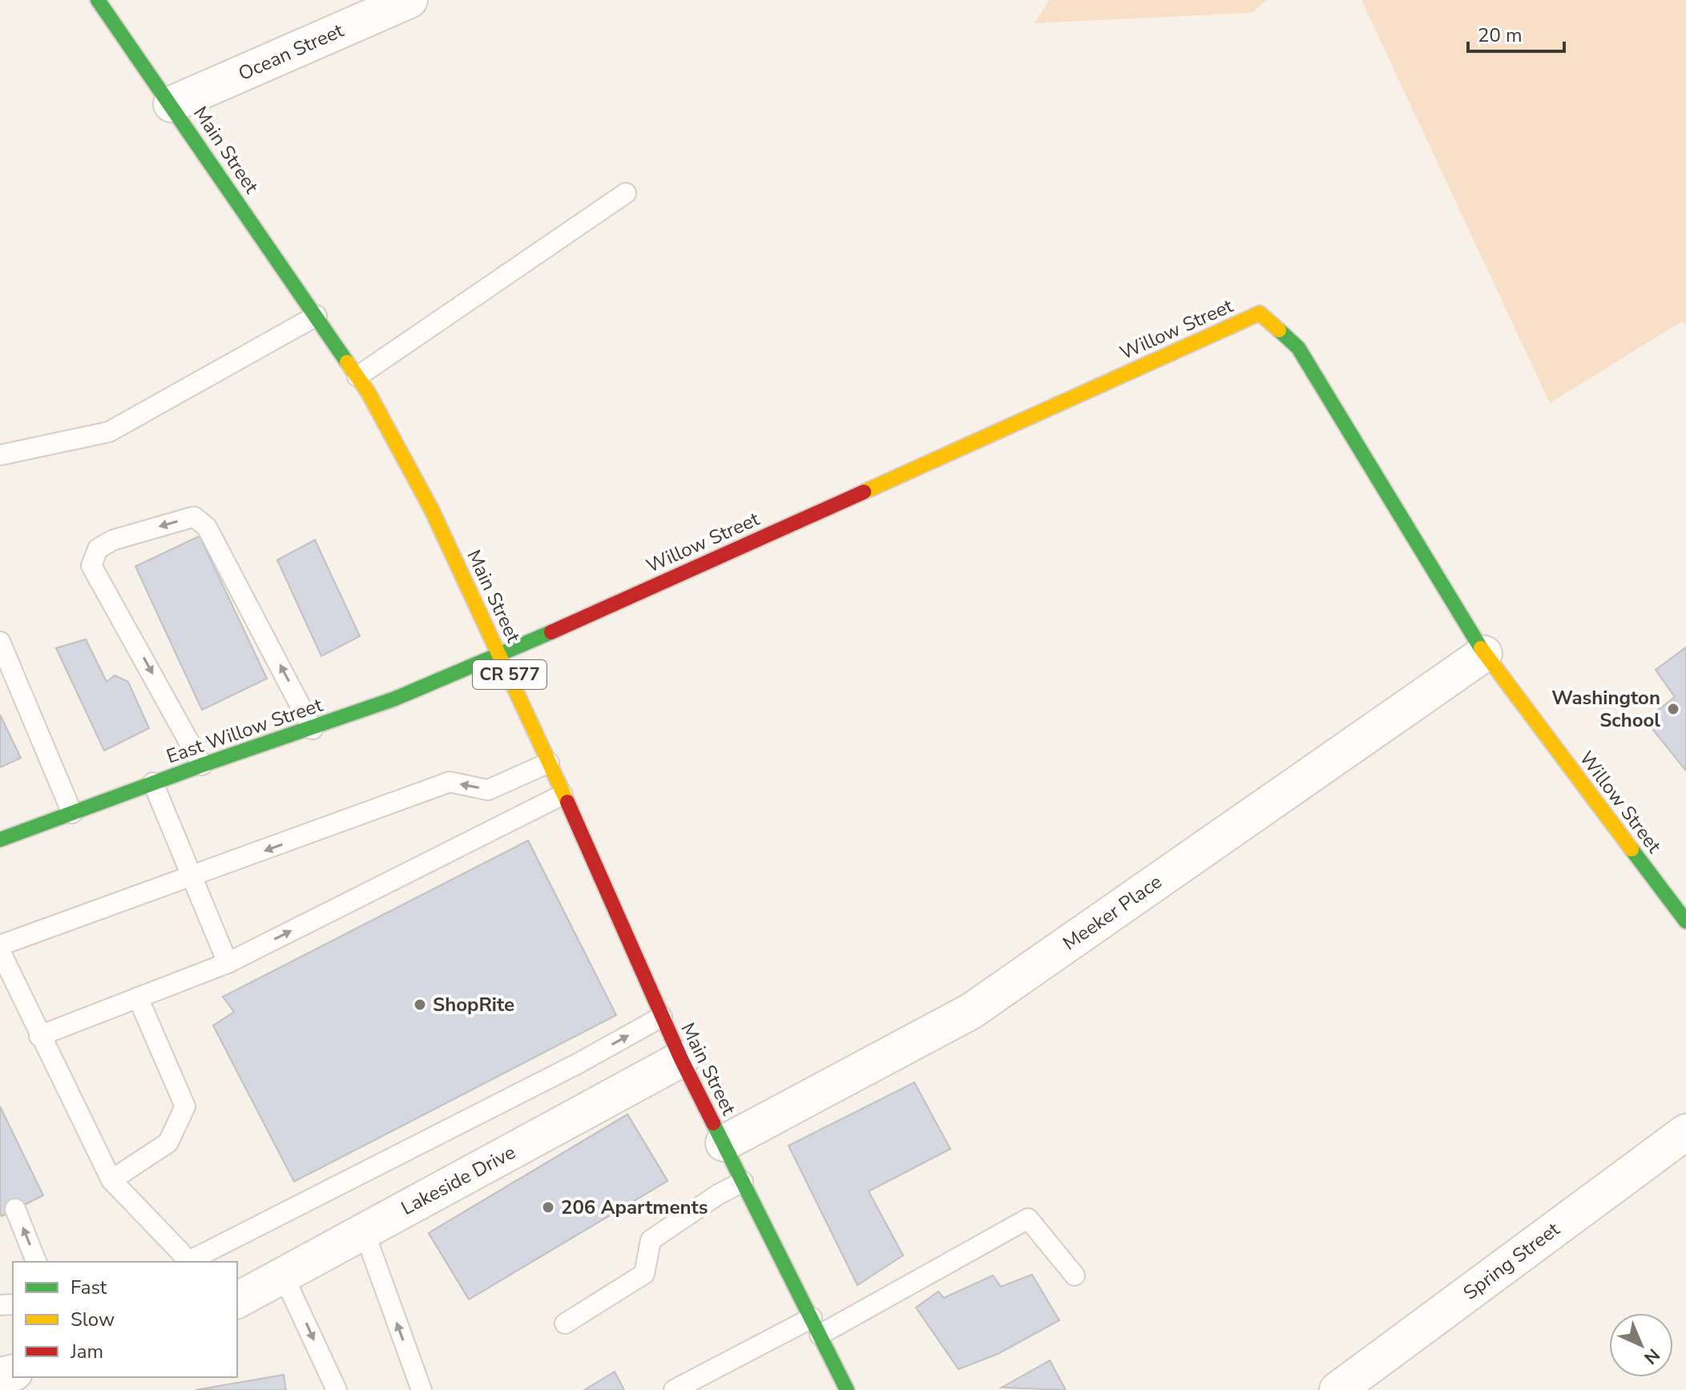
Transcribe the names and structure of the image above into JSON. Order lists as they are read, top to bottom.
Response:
{
  "streets": {
    "street": [
      "Ocean Street",
      "Main Street",
      "Willow Street",
      "CR 577",
      "East Willow Street",
      "Meeker Place",
      "Lakeside Drive",
      "Spring Street"
    ]
  },
  "crossings": [
    ["Ocean Street", "Main Street"],
    ["Main Street", "Willow Street"],
    ["Main Street", "East Willow Street"],
    ["Main Street", "Meeker Place"],
    ["Main Street", "Lakeside Drive"],
    ["Willow Street", "East Willow Street"],
    ["Willow Street", "Meeker Place"]
  ],
  "places": ["Washington School", "ShopRite", "206 Apartments"],
  "legend": ["Fast", "Slow", "Jam"],
  "scale_bar": "20 m",
  "north": "bottom right"
}
